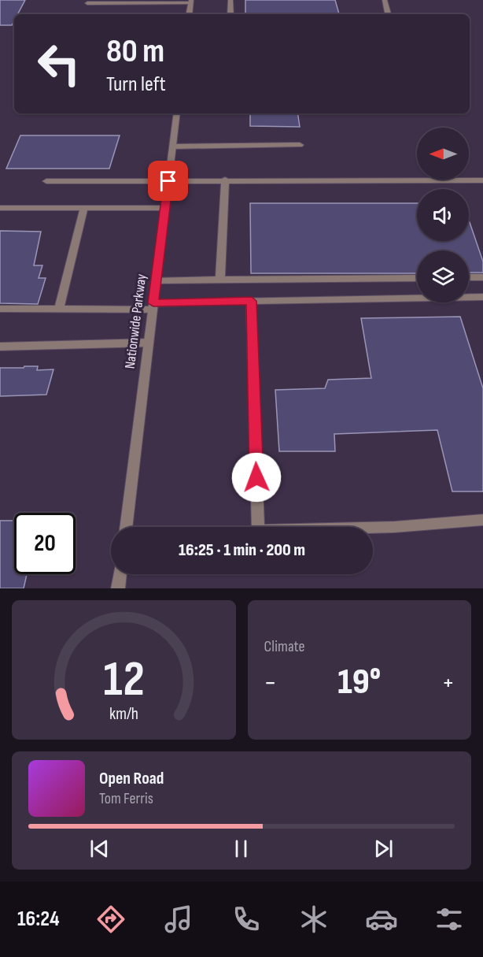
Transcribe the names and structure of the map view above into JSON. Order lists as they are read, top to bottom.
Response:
{
  "streets": {
    "street": ["Nationwide Parkway"]
  },
  "north": "left",
  "page": {
    "turn": ["80 m", "Turn left"],
    "limit": "20",
    "trip": "16:25 · 1 min · 200 m",
    "tile": "Climate",
    "heat": ["−", "19°", "+"],
    "song": ["Open Road", "Tom Ferris"],
    "tabs": "16:24",
    "gauge": ["12", "km/h"]
  }
}
